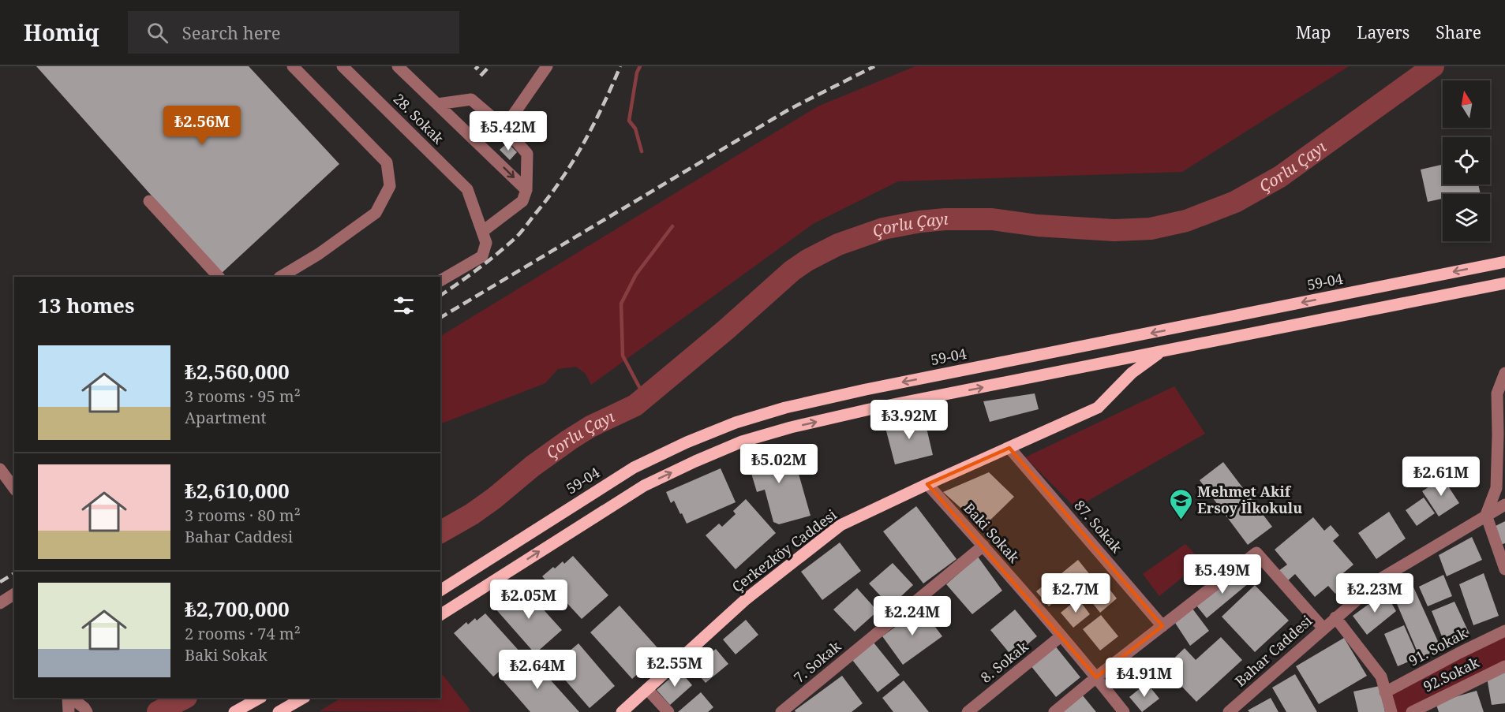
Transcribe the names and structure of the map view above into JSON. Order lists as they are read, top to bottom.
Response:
{
  "streets": {
    "main road": ["59-04", "Çerkezköy Caddesi"],
    "street": [
      "28. Sokak",
      "87. Sokak",
      "Baki Sokak",
      "91. Sokak",
      "Bahar Caddesi",
      "7. Sokak",
      "8. Sokak",
      "92.Sokak"
    ]
  },
  "crossings": [
    ["87. Sokak", "Çerkezköy Caddesi"],
    ["Baki Sokak", "Çerkezköy Caddesi"],
    ["Baki Sokak", "7. Sokak"],
    ["Baki Sokak", "8. Sokak"]
  ],
  "water": ["Çorlu Çayı"],
  "places": {
    "school or university": ["Mehmet Akif Ersoy İlkokulu"]
  },
  "north": "top",
  "page": {
    "header": "Homiq",
    "search": "Search here",
    "nav": ["Map", "Layers", "Share"],
    "price": [
      "₺2.56M",
      "₺5.42M",
      "₺3.92M",
      "₺5.02M",
      "₺2.61M",
      "₺5.49M",
      "₺2.7M",
      "₺2.23M",
      "₺2.05M",
      "₺2.24M",
      "₺2.55M",
      "₺2.64M",
      "₺4.91M"
    ],
    "heading": "13 homes",
    "list": [
      {
        "name": "₺2,560,000",
        "note": "3 rooms · 95 m² · Apartment"
      },
      {
        "name": "₺2,610,000",
        "note": "3 rooms · 80 m² · Bahar Caddesi"
      },
      {
        "name": "₺2,700,000",
        "note": "2 rooms · 74 m² · Baki Sokak"
      }
    ]
  }
}
